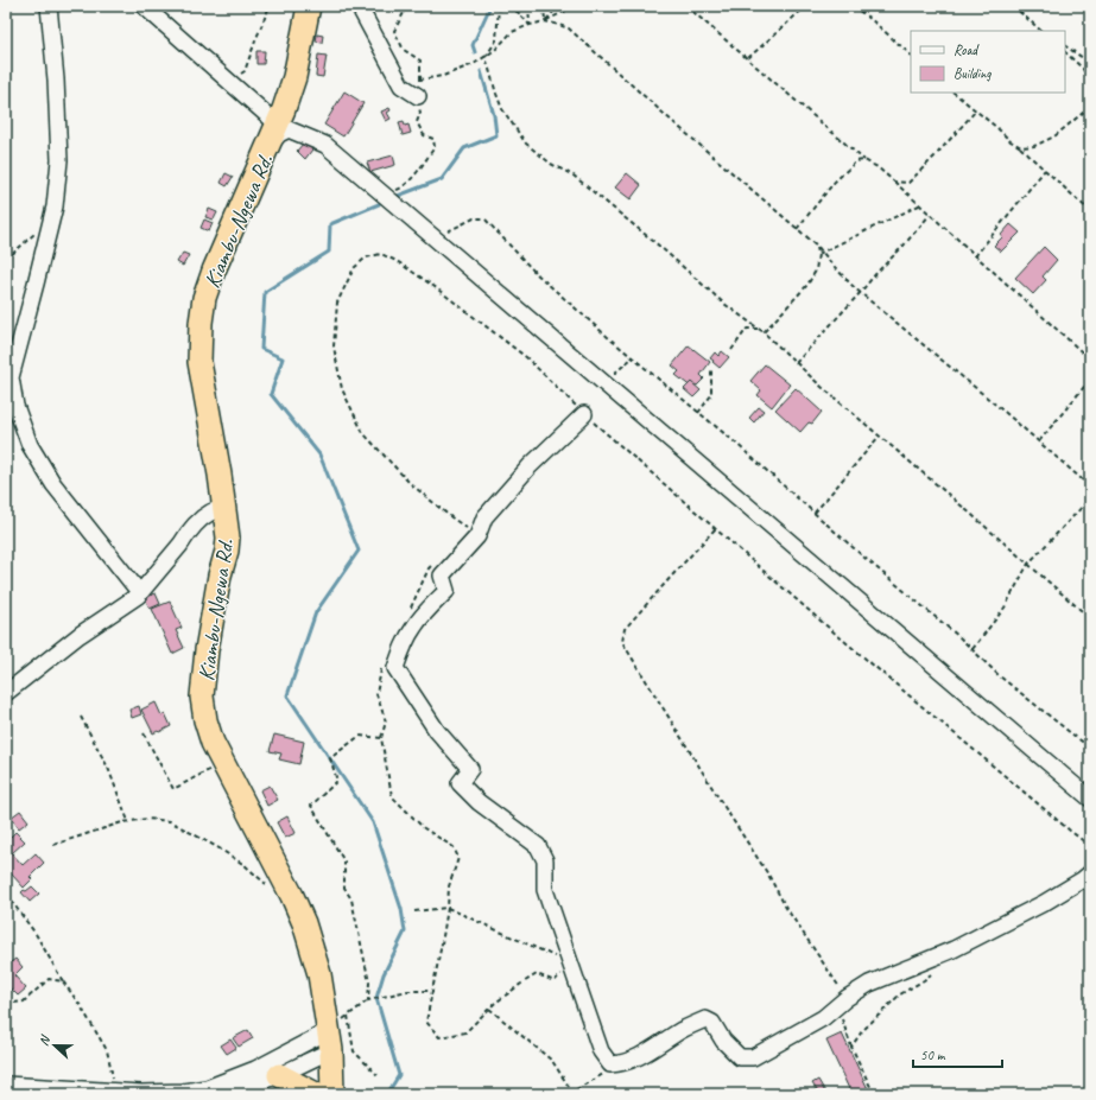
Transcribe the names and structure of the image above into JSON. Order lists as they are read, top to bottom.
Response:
{
  "streets": {
    "highway": ["Kiambu-Ngewa Rd."]
  },
  "legend": ["Road", "Building"],
  "scale_bar": "50 m",
  "north": "left"
}
